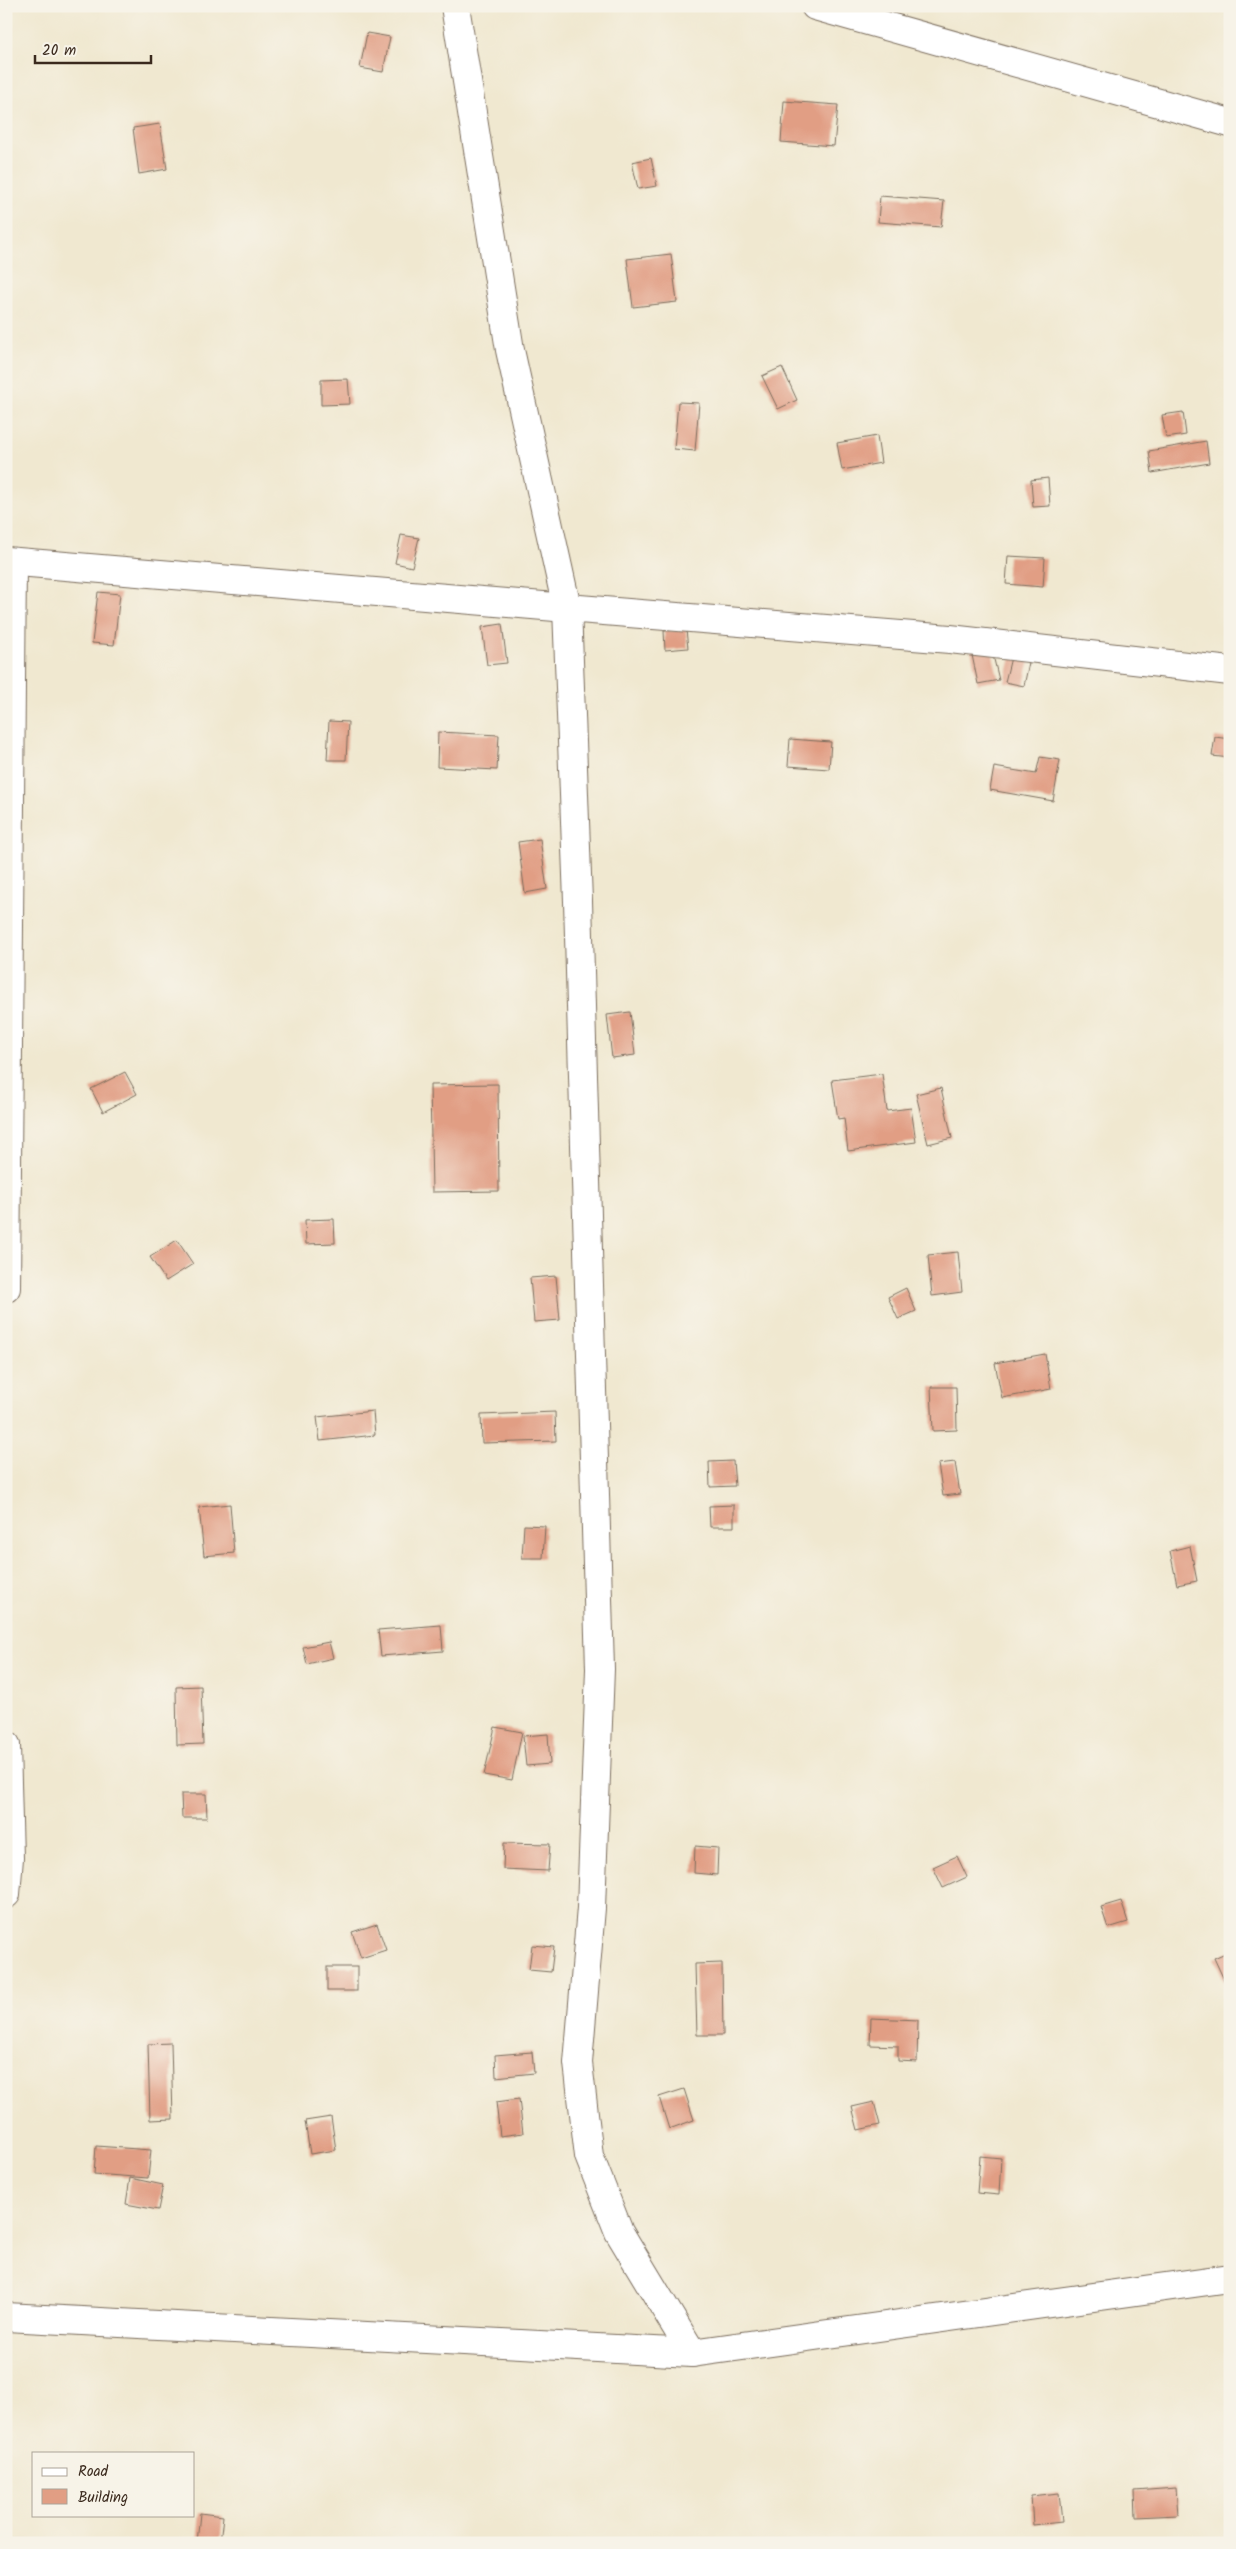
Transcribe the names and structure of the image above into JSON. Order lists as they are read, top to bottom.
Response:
{
  "legend": ["Road", "Building"],
  "scale_bar": "20 m"
}
